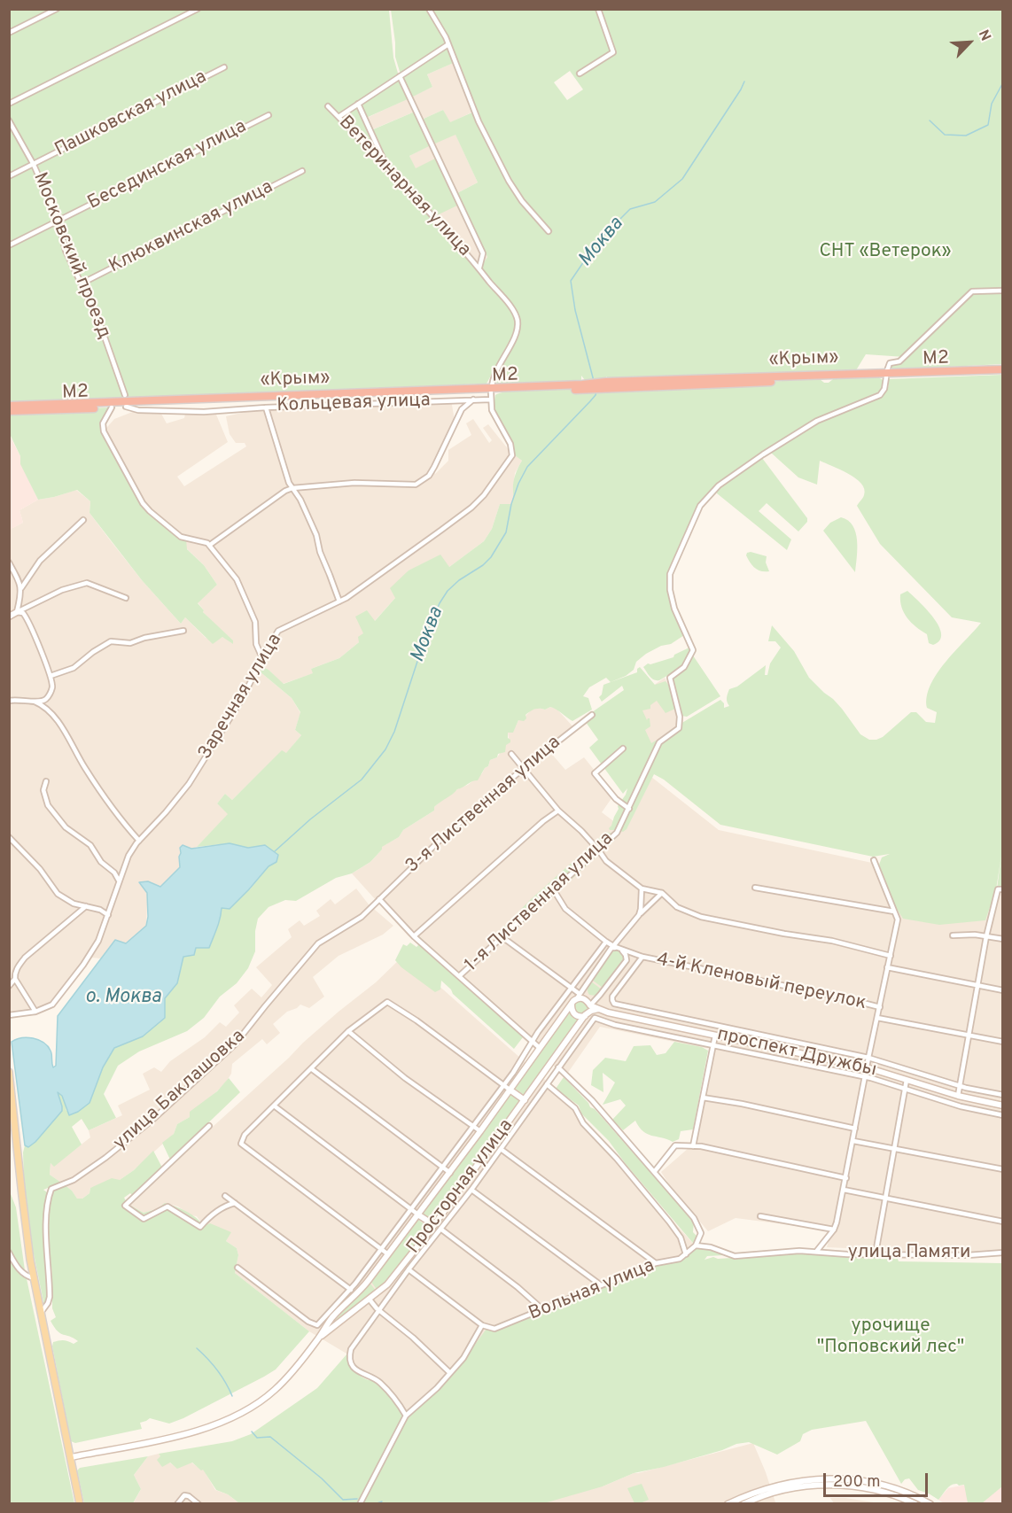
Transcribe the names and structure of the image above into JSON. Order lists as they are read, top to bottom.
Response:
{
  "streets": {
    "highway": ["«Крым»", "М2"],
    "main road": ["проспект Дружбы", "Просторная улица"],
    "street": [
      "Пашковская улица",
      "Бесединская улица",
      "Ветеринарная улица",
      "Клюквинская улица",
      "Московский проезд",
      "Кольцевая улица",
      "Заречная улица",
      "3-я Лиственная улица",
      "1-я Лиственная улица",
      "4-й Кленовый переулок",
      "улица Баклашовка",
      "улица Памяти",
      "Вольная улица"
    ]
  },
  "crossings": [
    ["Пашковская улица", "Московский проезд"],
    ["Бесединская улица", "Московский проезд"],
    ["Ветеринарная улица", "М2"],
    ["Ветеринарная улица", "Кольцевая улица"],
    ["Ветеринарная улица", "Заречная улица"],
    ["Клюквинская улица", "Московский проезд"],
    ["«Крым»", "М2"],
    ["«Крым»", "1-я Лиственная улица"],
    ["М2", "Кольцевая улица"],
    ["М2", "Заречная улица"],
    ["М2", "1-я Лиственная улица"],
    ["Кольцевая улица", "Заречная улица"],
    ["3-я Лиственная улица", "улица Баклашовка"],
    ["проспект Дружбы", "Просторная улица"]
  ],
  "water": ["Моква", "о. Моква"],
  "parks": ["СНТ «Ветерок»", "урочище \"Поповский лес\""],
  "scale_bar": "200 m",
  "north": "top right"
}
